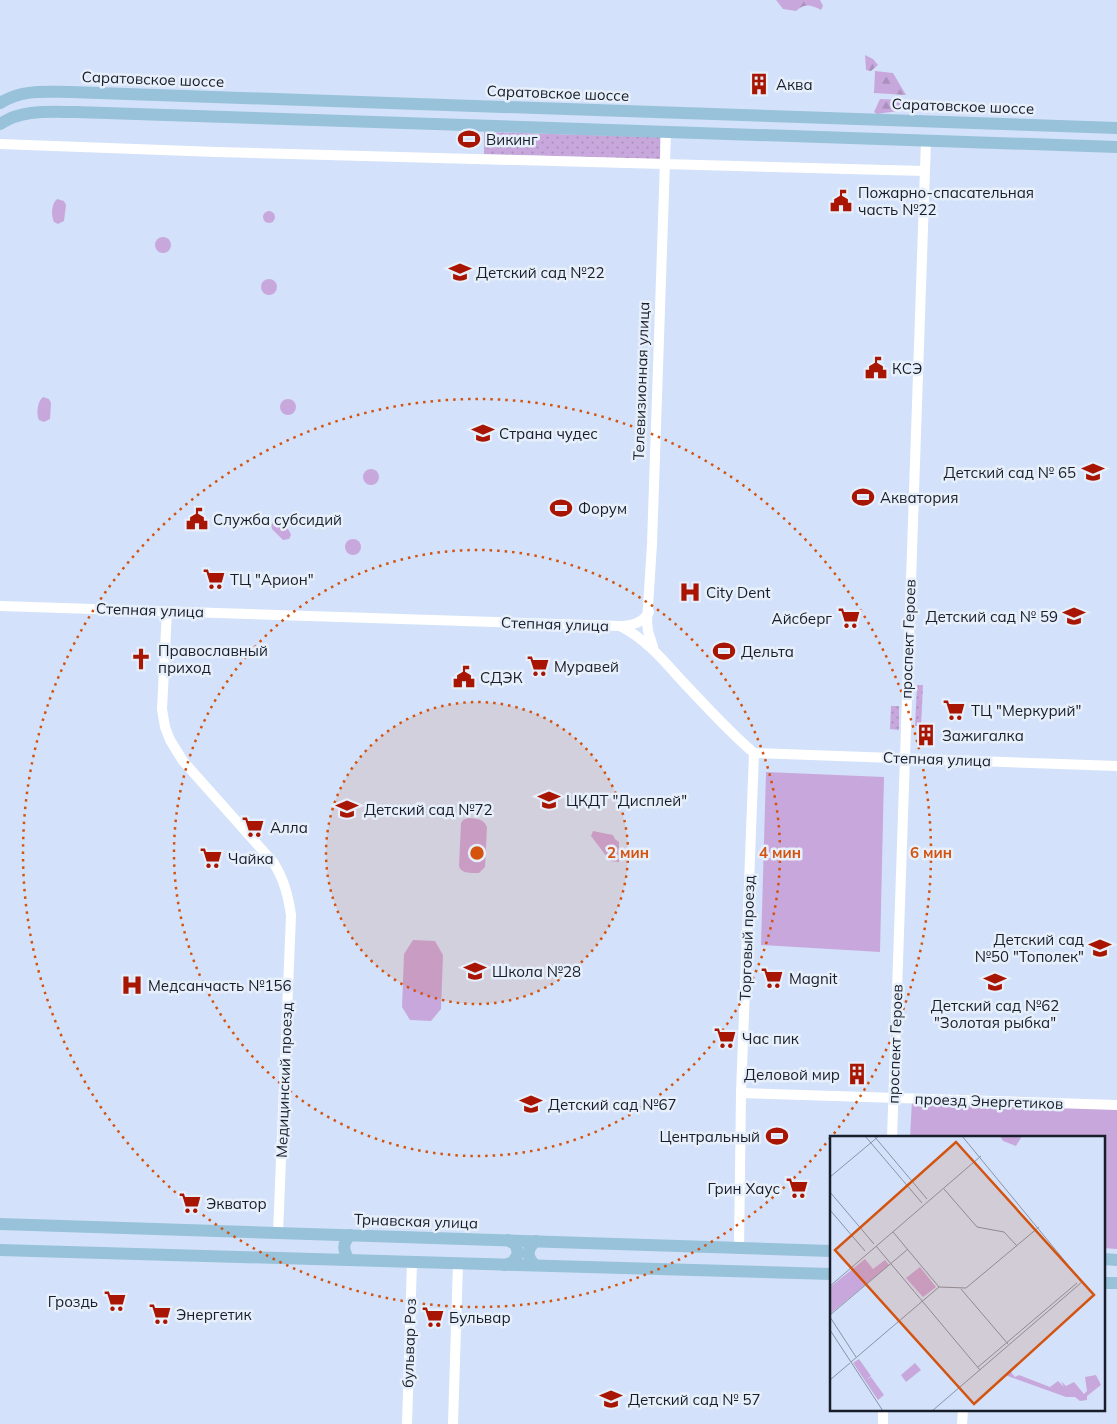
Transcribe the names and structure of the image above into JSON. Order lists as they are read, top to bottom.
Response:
{
  "streets": {
    "main road": ["Саратовское шоссе", "Телевизионная улица", "Трнавская улица"],
    "street": [
      "Степная улица",
      "проспект Героев",
      "Торговый проезд",
      "Медицинский проезд",
      "проезд Энергетиков",
      "бульвар Роз"
    ]
  },
  "crossings": [
    ["Саратовское шоссе", "Телевизионная улица"],
    ["Телевизионная улица", "Степная улица"],
    ["Степная улица", "проспект Героев"],
    ["Степная улица", "Торговый проезд"],
    ["Степная улица", "Медицинский проезд"],
    ["проспект Героев", "проезд Энергетиков"],
    ["Торговый проезд", "проезд Энергетиков"],
    ["Торговый проезд", "Трнавская улица"],
    ["Медицинский проезд", "Трнавская улица"]
  ],
  "places": {
    "building": ["Аква", "Зажигалка", "Деловой мир"],
    "sports": [
      "Викинг",
      "Акватория",
      "Форум",
      "Дельта",
      "Центральный"
    ],
    "public building": [
      "Пожарно-спасательная часть №22",
      "КСЭ",
      "Служба субсидий",
      "СДЭК"
    ],
    "school or university": [
      "Детский сад №22",
      "Страна чудес",
      "Детский сад № 65",
      "Детский сад № 59",
      "ЦКДТ \"Дисплей\"",
      "Детский сад №72",
      "Детский сад №50 \"Тополек\"",
      "Школа №28",
      "Детский сад №62 \"Золотая рыбка\"",
      "Детский сад №67",
      "Детский сад № 57"
    ],
    "supermarket": [
      "ТЦ \"Арион\"",
      "Айсберг",
      "Муравей",
      "ТЦ \"Меркурий\"",
      "Алла",
      "Чайка",
      "Magnit",
      "Час пик",
      "Грин Хаус",
      "Экватор",
      "Гроздь",
      "Энергетик",
      "Бульвар"
    ],
    "hospital": ["City Dent", "Медсанчасть №156"],
    "church": ["Православный приход"]
  },
  "rings": ["2 мин", "4 мин", "6 мин"]
}
